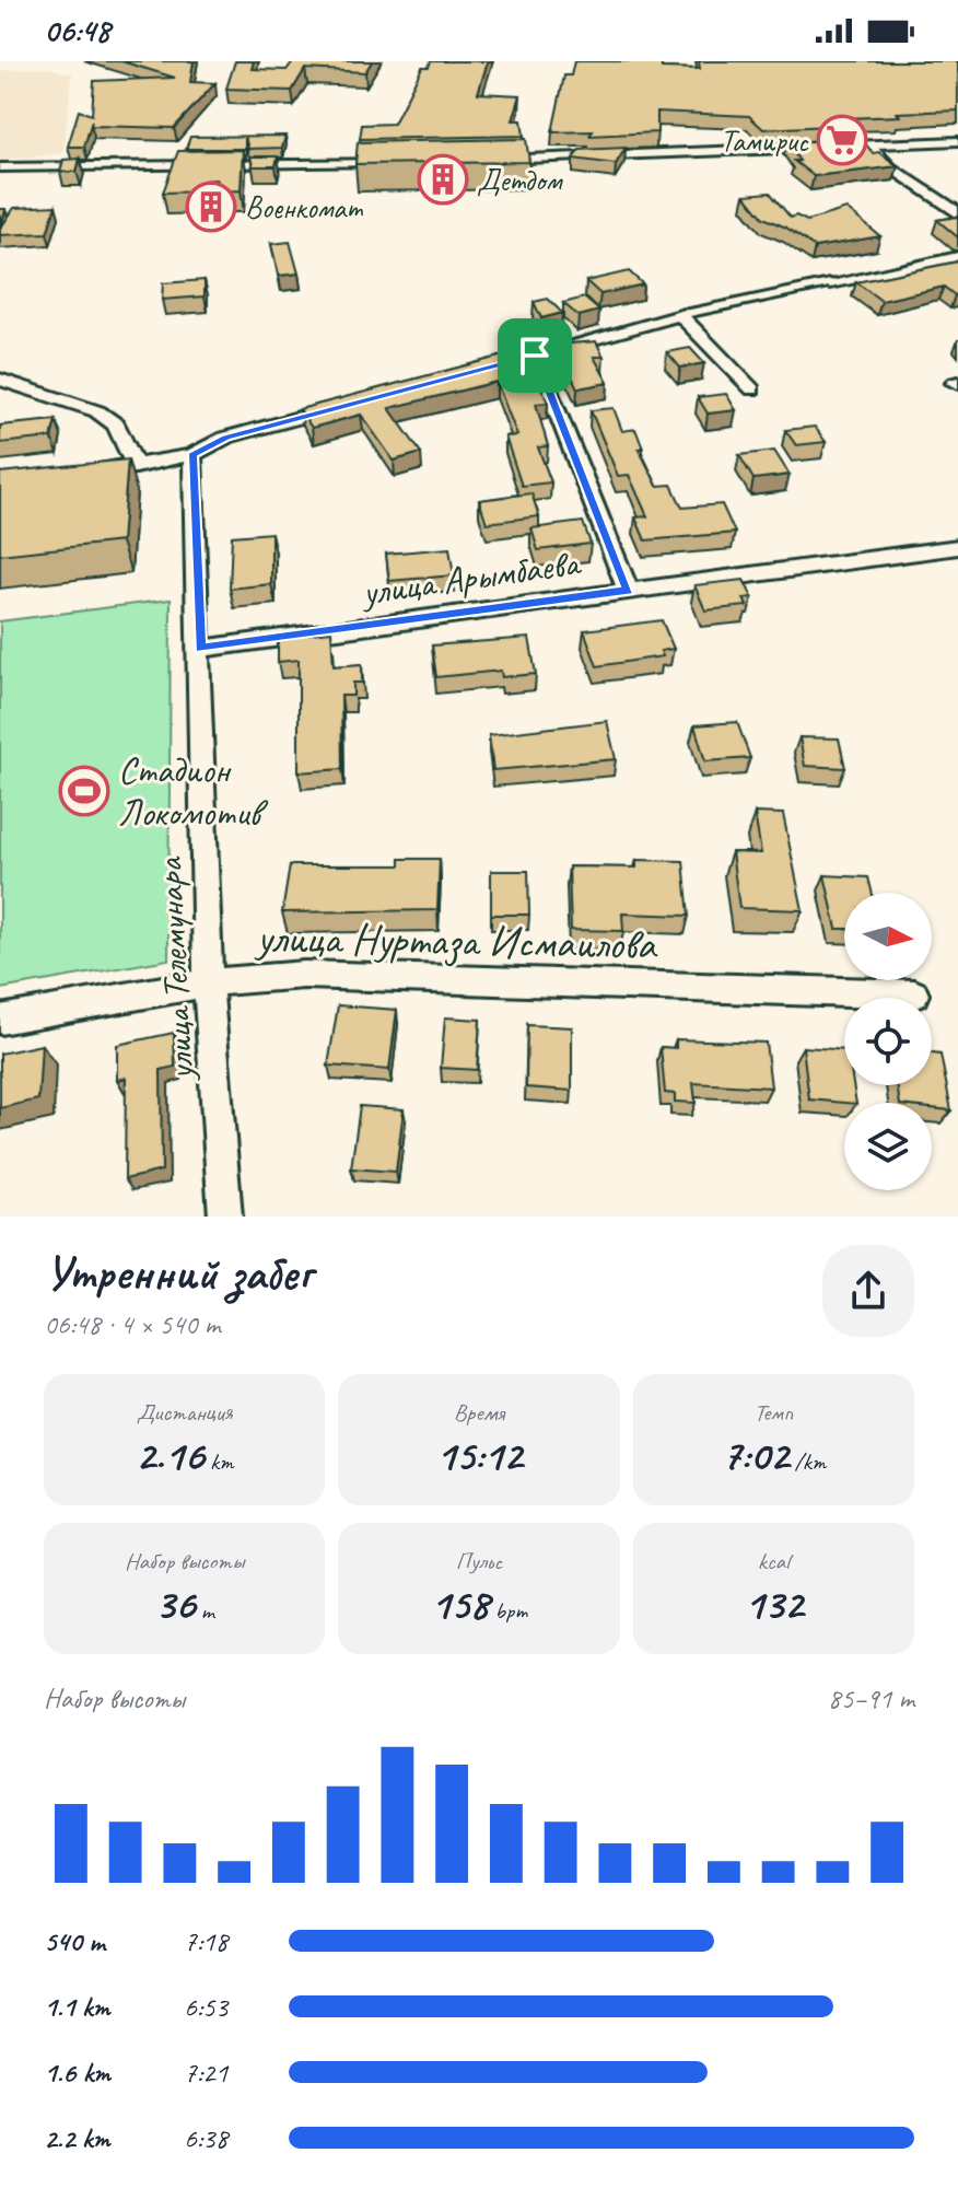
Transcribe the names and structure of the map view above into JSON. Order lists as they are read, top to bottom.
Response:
{
  "streets": {
    "street": ["улица Арымбаева", "улица Нуртаза Исмаилова", "улица Телемунара"]
  },
  "crossings": [
    ["улица Арымбаева", "улица Телемунара"],
    ["улица Нуртаза Исмаилова", "улица Телемунара"]
  ],
  "places": {
    "supermarket": ["Тамирис"],
    "building": ["Детдом", "Военкомат"],
    "sports": ["Стадион Локомотив"]
  },
  "north": "right",
  "page": {
    "status": "06:48",
    "heading": ["Утренний забег", "06:48 · 4 × 540 m"],
    "stats": [
      ["Дистанция", "2.16 km"],
      ["Время", "15:12"],
      ["Темп", "7:02 /km"],
      ["Набор высоты", "36 m"],
      ["Пульс", "158 bpm"],
      ["kcal", "132"]
    ],
    "chart": ["Набор высоты", "85–91 m"],
    "list": [
      {
        "name": "540 m",
        "note": "7:18"
      },
      {
        "name": "1.1 km",
        "note": "6:53"
      },
      {
        "name": "1.6 km",
        "note": "7:21"
      },
      {
        "name": "2.2 km",
        "note": "6:38"
      }
    ]
  }
}
